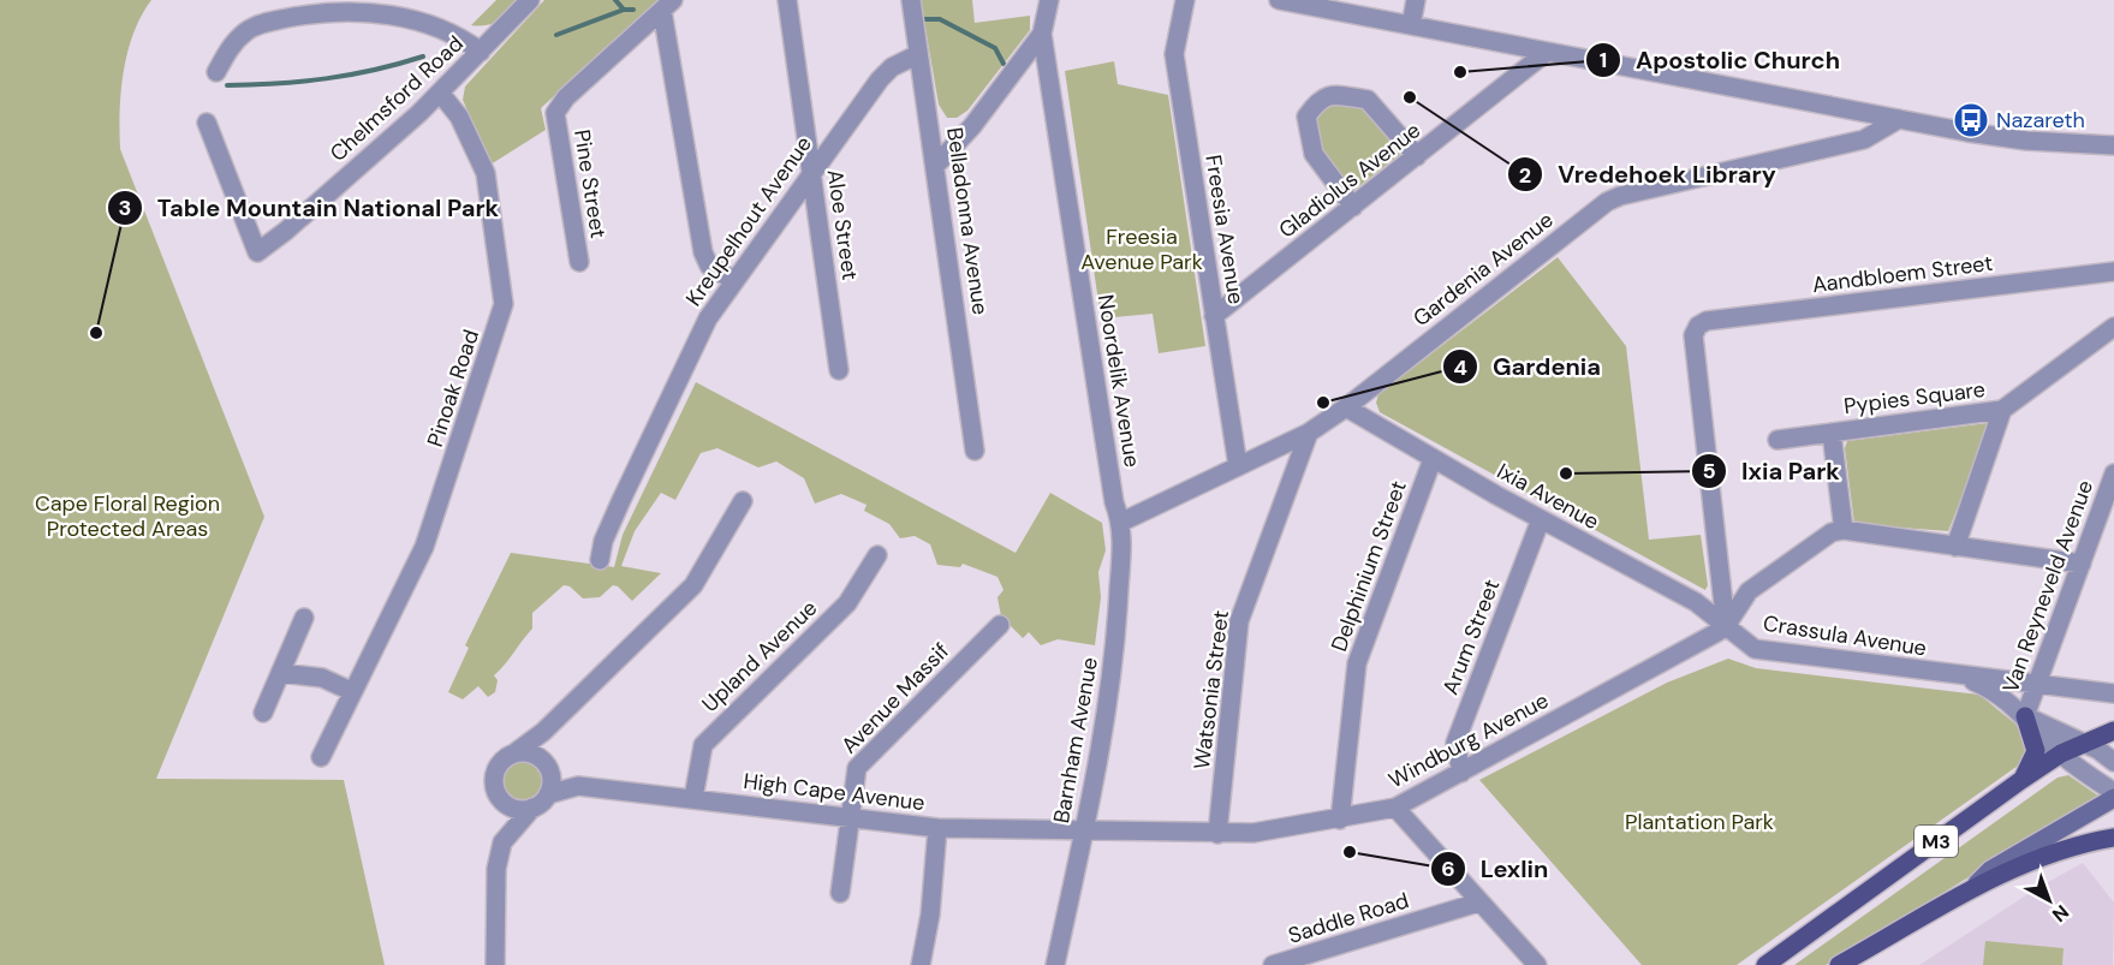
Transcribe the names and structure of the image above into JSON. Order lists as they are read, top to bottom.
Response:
{
  "streets": {
    "main road": ["M3"],
    "street": [
      "Chelmsford Road",
      "Gladiolus Avenue",
      "Pine Street",
      "Kreupelhout Avenue",
      "Belladonna Avenue",
      "Aloe Street",
      "Freesia Avenue",
      "Gardenia Avenue",
      "Aandbloem Street",
      "Noordelik Avenue",
      "Pinoak Road",
      "Pypies Square",
      "Ixia Avenue",
      "Delphinium Street",
      "Van Reyneveld Avenue",
      "Crassula Avenue",
      "Arum Street",
      "Upland Avenue",
      "Watsonia Street",
      "Avenue Massif",
      "Barnham Avenue",
      "Windburg Avenue",
      "High Cape Avenue",
      "Saddle Road"
    ]
  },
  "crossings": [
    ["Chelmsford Road", "Pinoak Road"],
    ["Gladiolus Avenue", "Freesia Avenue"],
    ["Kreupelhout Avenue", "Belladonna Avenue"],
    ["Kreupelhout Avenue", "Aloe Street"],
    ["Belladonna Avenue", "Noordelik Avenue"],
    ["Freesia Avenue", "Gardenia Avenue"],
    ["Gardenia Avenue", "Noordelik Avenue"],
    ["Gardenia Avenue", "Ixia Avenue"],
    ["Gardenia Avenue", "Watsonia Street"],
    ["Gardenia Avenue", "Barnham Avenue"],
    ["Aandbloem Street", "Ixia Avenue"],
    ["Aandbloem Street", "Crassula Avenue"],
    ["Aandbloem Street", "Windburg Avenue"],
    ["Noordelik Avenue", "Barnham Avenue"],
    ["Ixia Avenue", "Delphinium Street"],
    ["Ixia Avenue", "Crassula Avenue"],
    ["Ixia Avenue", "Arum Street"],
    ["Ixia Avenue", "Windburg Avenue"],
    ["Delphinium Street", "Windburg Avenue"],
    ["Van Reyneveld Avenue", "Crassula Avenue"],
    ["Crassula Avenue", "Windburg Avenue"],
    ["Crassula Avenue", "M3"],
    ["Arum Street", "Windburg Avenue"],
    ["Upland Avenue", "High Cape Avenue"],
    ["Watsonia Street", "Windburg Avenue"],
    ["Avenue Massif", "High Cape Avenue"],
    ["Barnham Avenue", "Windburg Avenue"],
    ["Barnham Avenue", "High Cape Avenue"],
    ["Windburg Avenue", "High Cape Avenue"]
  ],
  "parks": ["Freesia Avenue Park", "Cape Floral Region Protected Areas", "Plantation Park"],
  "places": {
    "other": [
      "Apostolic Church",
      "Vredehoek Library",
      "Table Mountain National Park",
      "Gardenia",
      "Ixia Park",
      "Lexlin"
    ],
    "bus stop": ["Nazareth"]
  },
  "north": "bottom right"
}
